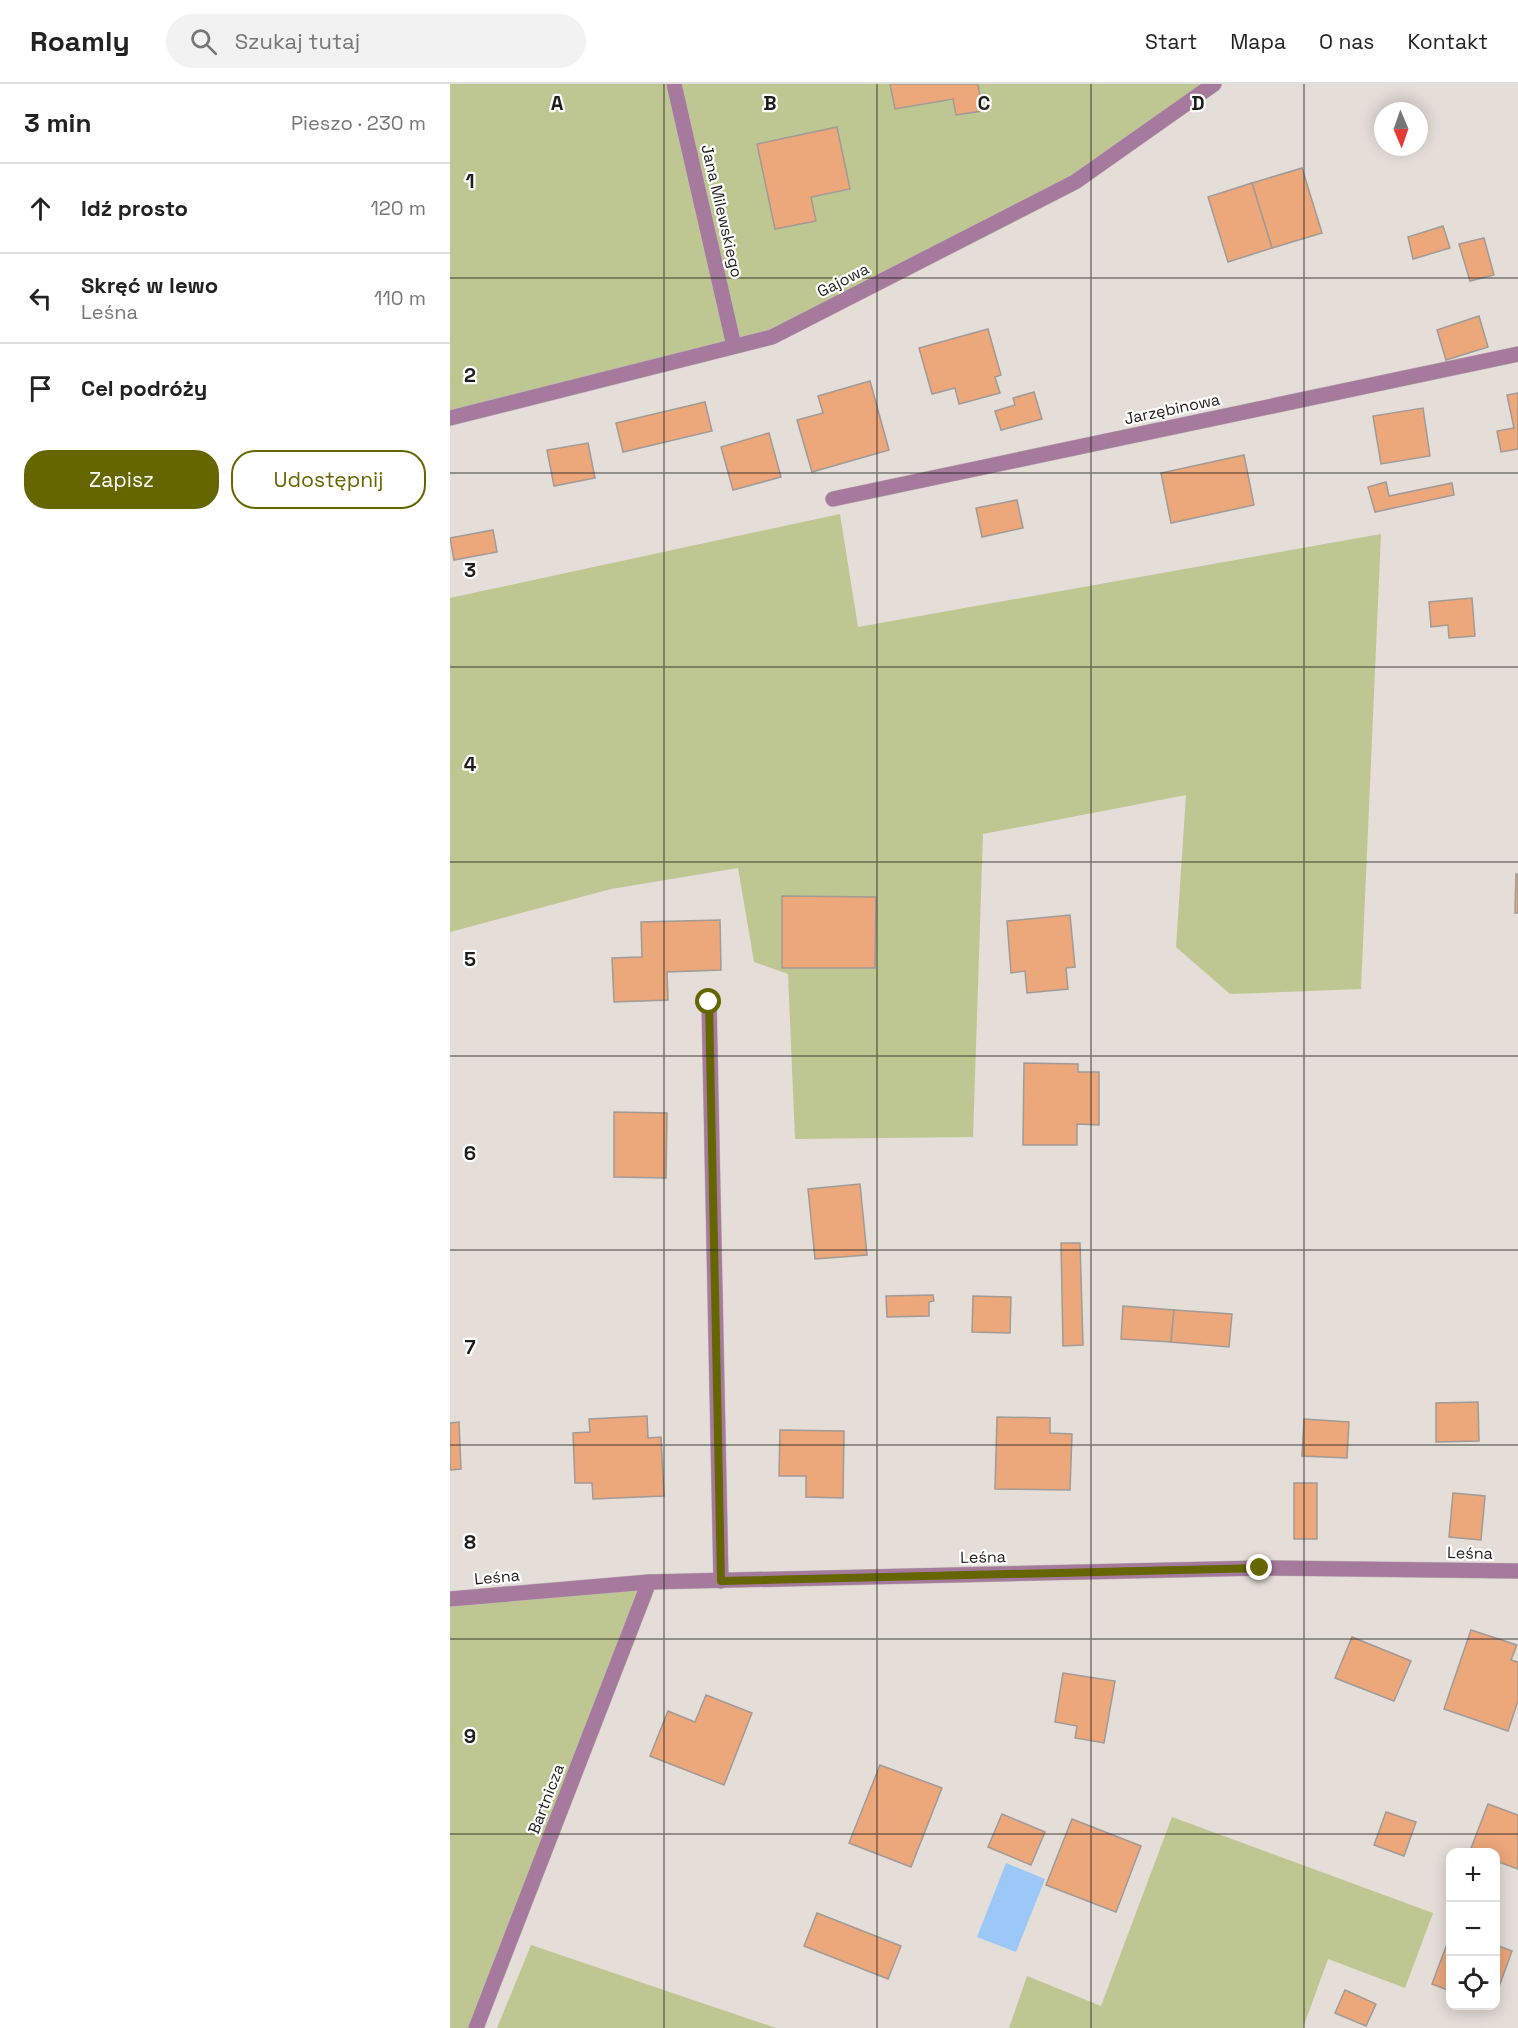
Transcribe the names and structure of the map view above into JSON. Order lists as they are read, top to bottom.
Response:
{
  "streets": {
    "street": [
      "Jana Milewskiego",
      "Gajowa",
      "Jarzębinowa",
      "Leśna",
      "Bartnicza"
    ]
  },
  "crossings": [
    ["Jana Milewskiego", "Gajowa"],
    ["Leśna", "Bartnicza"]
  ],
  "north": "bottom",
  "page": {
    "header": "Roamly",
    "search": "Szukaj tutaj",
    "nav": [
      "Start",
      "Mapa",
      "O nas",
      "Kontakt"
    ],
    "heading": ["3 min", "Pieszo · 230 m"],
    "list": [
      ["Idź prosto", "120 m"],
      ["Skręć w lewo", "Leśna", "110 m"],
      "Cel podróży"
    ],
    "buttons": ["Zapisz", "Udostępnij"],
    "map_buttons": ["+", "−"]
  },
  "grid": {
    "columns": [
      "A",
      "B",
      "C",
      "D"
    ],
    "rows": [
      "1",
      "2",
      "3",
      "4",
      "5",
      "6",
      "7",
      "8",
      "9"
    ]
  }
}
